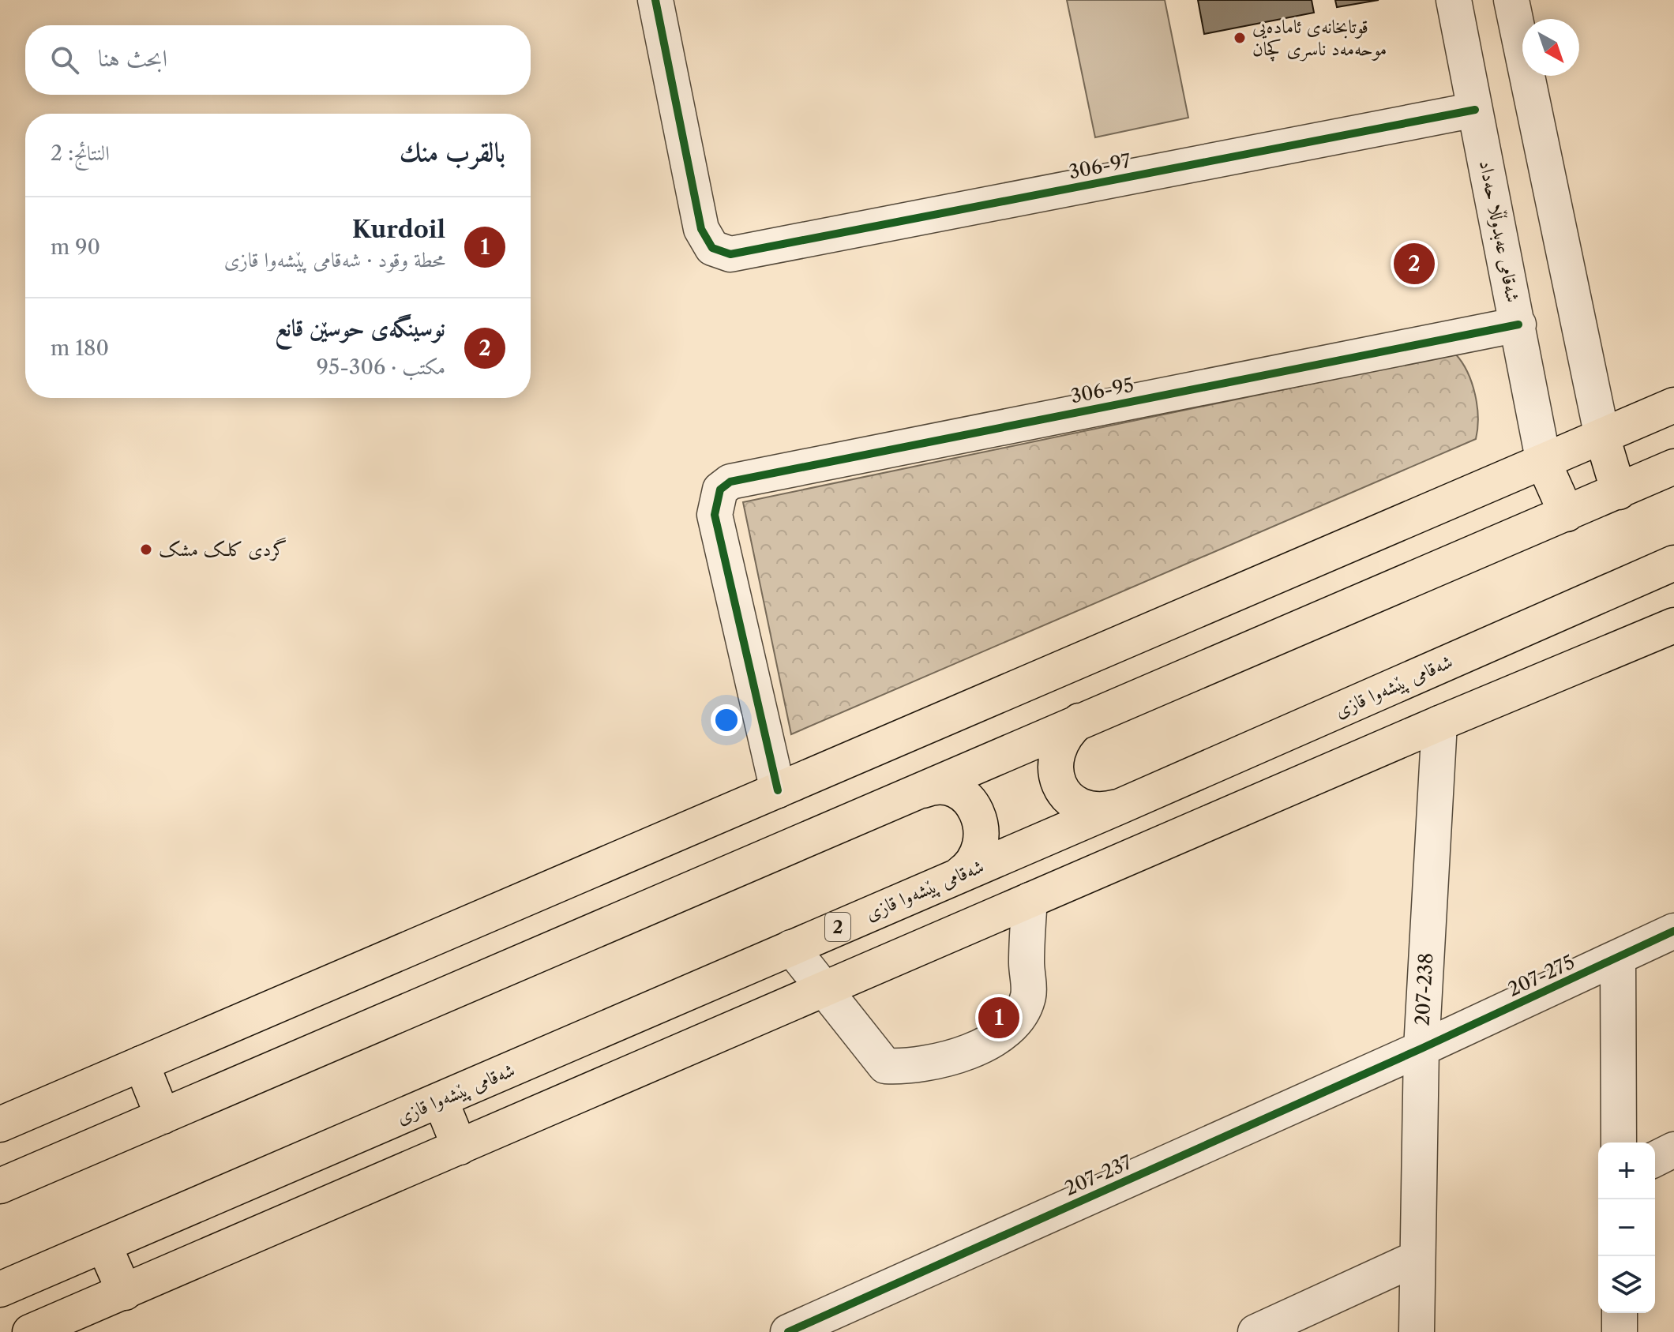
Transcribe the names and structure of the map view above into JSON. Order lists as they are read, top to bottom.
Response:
{
  "streets": {
    "main road": ["شەقامی پێشەوا قازی", "2"],
    "street": [
      "306-97",
      "شەقامی عەبدوڵڵا حەداد",
      "306-95",
      "207-275",
      "207-238",
      "207-237"
    ]
  },
  "crossings": [
    ["306-97", "شەقامی عەبدوڵڵا حەداد"],
    ["شەقامی عەبدوڵڵا حەداد", "306-95"],
    ["207-275", "207-238"],
    ["207-275", "207-237"],
    ["207-238", "207-237"]
  ],
  "places": ["قوتابخانەی ئامادەیی موحەمەد ناسری کچان", "گردی کلک مشک"],
  "north": "bottom right",
  "page": {
    "search": "ابحث هنا",
    "heading": ["بالقرب منك", "النتائج: 2"],
    "list": [
      {
        "mark": "1",
        "name": "Kurdoil",
        "note": "محطة وقود · شەقامی پێشەوا قازی",
        "value": "90 m"
      },
      {
        "mark": "2",
        "name": "نوسینگەی حوسێن قانع",
        "note": "مكتب · 306-95",
        "value": "180 m"
      }
    ],
    "pins": ["2", "1"],
    "map_buttons": ["+", "−"]
  }
}
